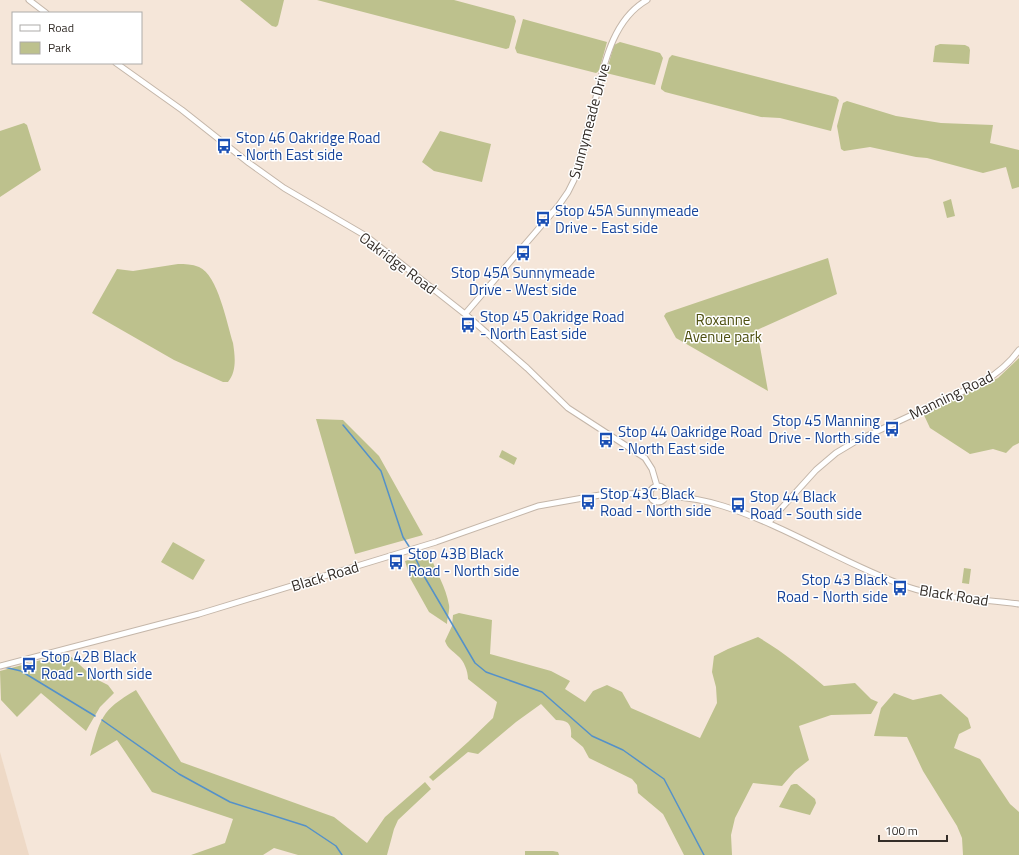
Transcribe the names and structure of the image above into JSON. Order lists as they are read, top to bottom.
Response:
{
  "streets": {
    "street": [
      "Sunnymeade Drive",
      "Oakridge Road",
      "Manning Road",
      "Black Road"
    ]
  },
  "crossings": [
    ["Sunnymeade Drive", "Oakridge Road"],
    ["Oakridge Road", "Black Road"],
    ["Manning Road", "Black Road"]
  ],
  "parks": ["Roxanne Avenue park"],
  "places": {
    "bus stop": [
      "Stop 46 Oakridge Road - North East side",
      "Stop 45A Sunnymeade Drive - East side",
      "Stop 45A Sunnymeade Drive - West side",
      "Stop 45 Oakridge Road - North East side",
      "Stop 45 Manning Drive - North side",
      "Stop 44 Oakridge Road - North East side",
      "Stop 43C Black Road - North side",
      "Stop 44 Black Road - South side",
      "Stop 43B Black Road - North side",
      "Stop 43 Black Road - North side",
      "Stop 42B Black Road - North side"
    ]
  },
  "legend": ["Road", "Park"],
  "scale_bar": "100 m"
}
